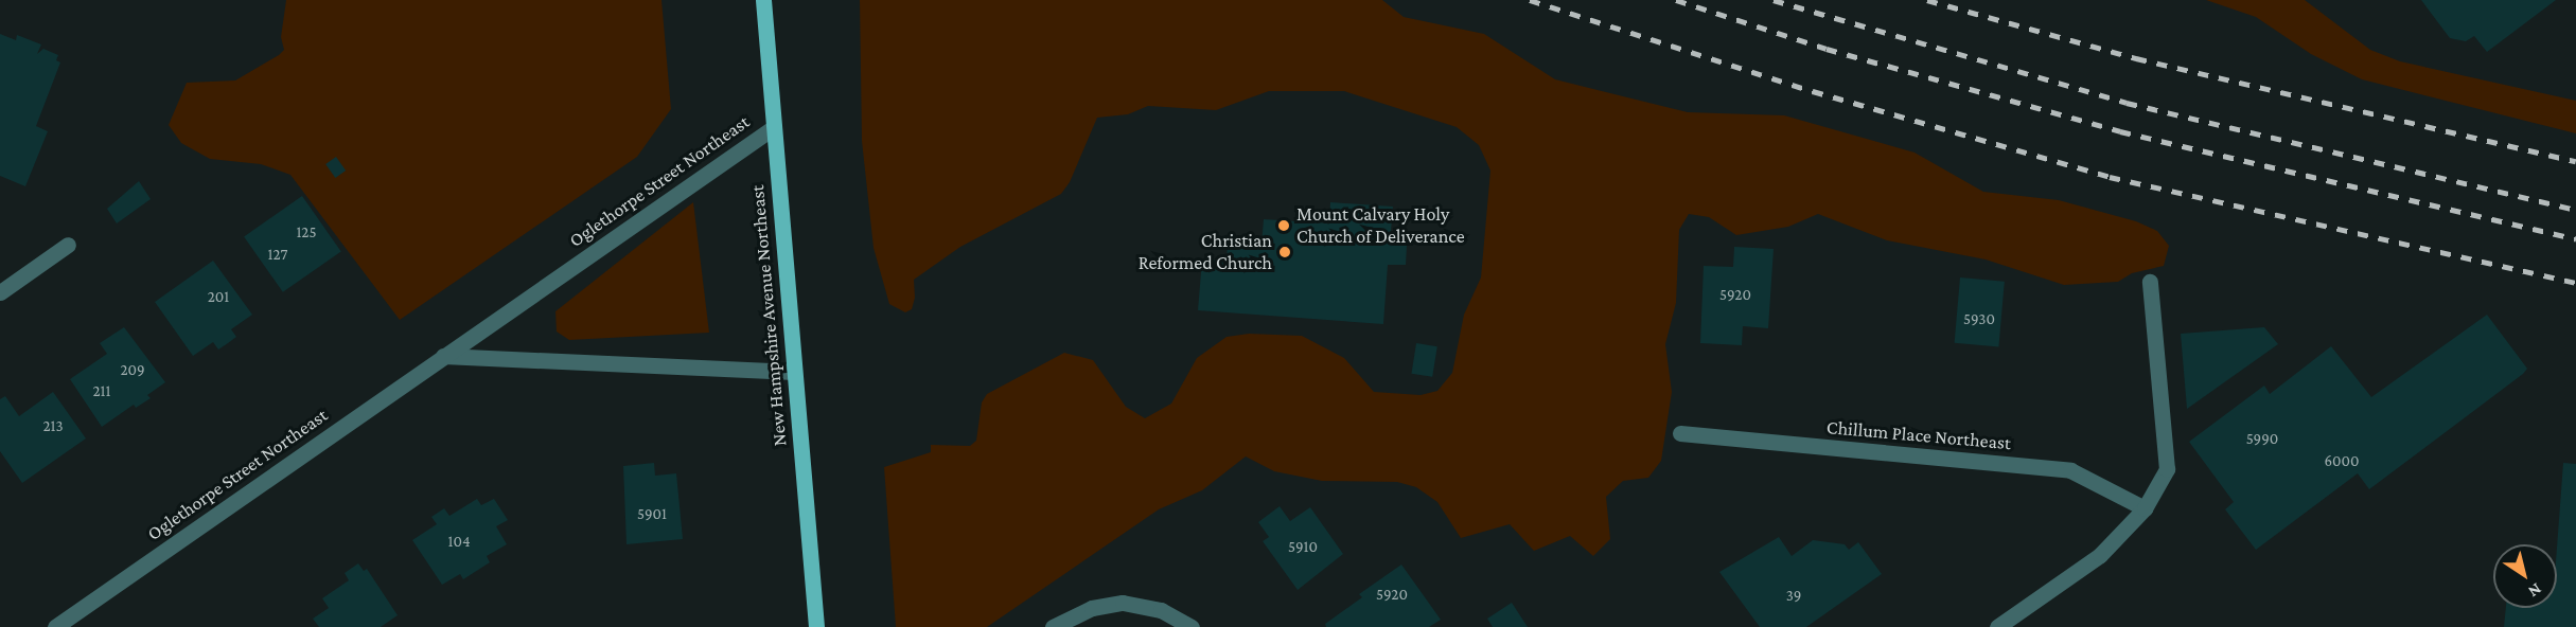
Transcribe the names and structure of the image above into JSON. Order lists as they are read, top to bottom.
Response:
{
  "streets": {
    "main road": ["New Hampshire Avenue Northeast"],
    "street": ["Oglethorpe Street Northeast", "Chillum Place Northeast"]
  },
  "crossings": [
    ["Oglethorpe Street Northeast", "New Hampshire Avenue Northeast"]
  ],
  "places": ["Mount Calvary Holy Church of Deliverance", "Christian Reformed Church"],
  "house_numbers": [
    "125",
    "127",
    "5920",
    "201",
    "5930",
    "209",
    "211",
    "213",
    "5990",
    "6000",
    "5901",
    "104",
    "5910",
    "5920",
    "39"
  ],
  "north": "bottom right"
}
